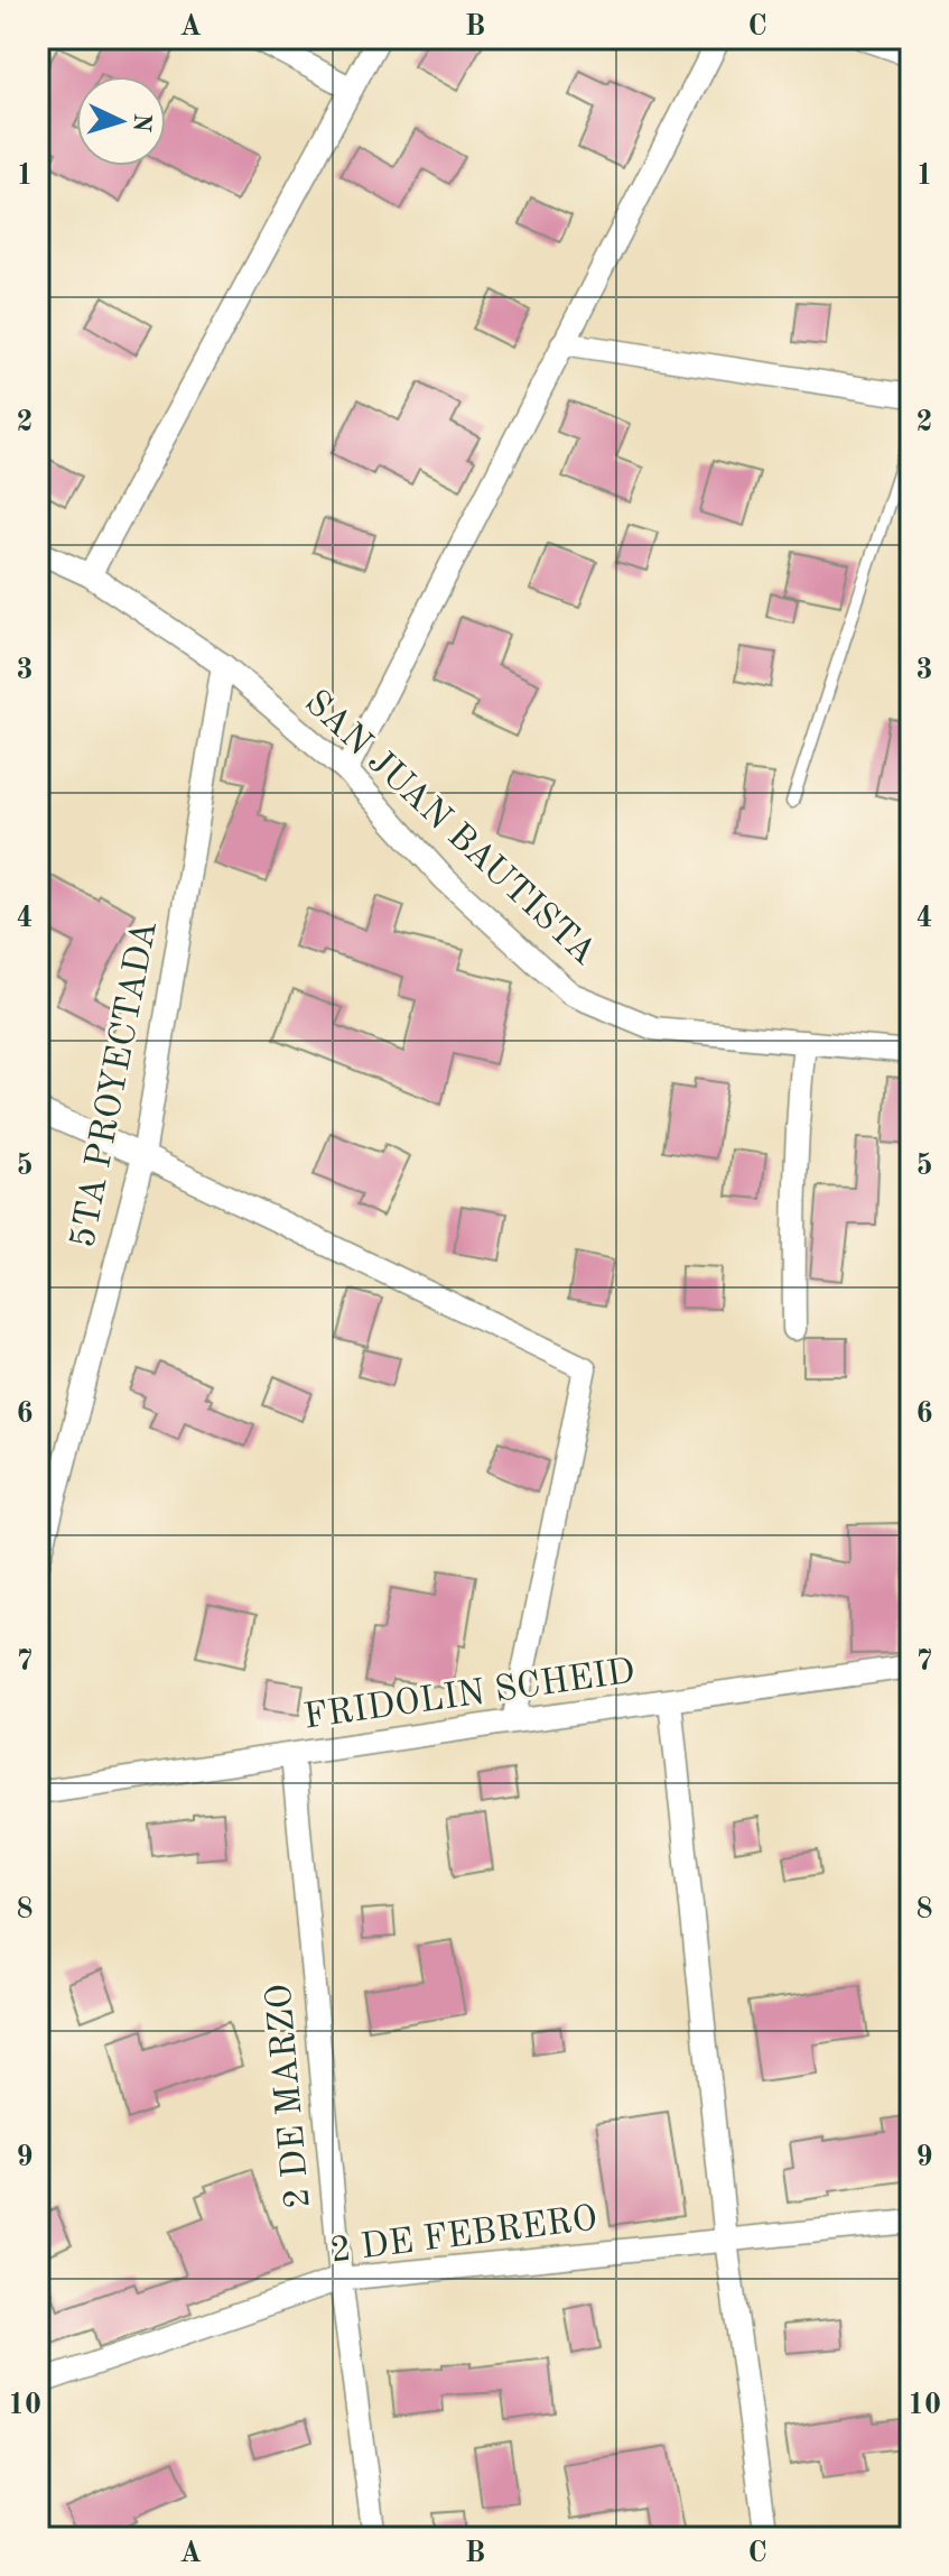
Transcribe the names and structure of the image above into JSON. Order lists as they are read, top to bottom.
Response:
{
  "streets": {
    "street": [
      "SAN JUAN BAUTISTA",
      "5TA PROYECTADA",
      "FRIDOLIN SCHEID",
      "2 DE MARZO",
      "2 DE FEBRERO"
    ]
  },
  "crossings": [
    ["SAN JUAN BAUTISTA", "5TA PROYECTADA"],
    ["FRIDOLIN SCHEID", "2 DE MARZO"],
    ["2 DE MARZO", "2 DE FEBRERO"]
  ],
  "north": "right",
  "grid": {
    "columns": ["A", "B", "C"],
    "rows": [
      "1",
      "2",
      "3",
      "4",
      "5",
      "6",
      "7",
      "8",
      "9",
      "10"
    ]
  }
}
